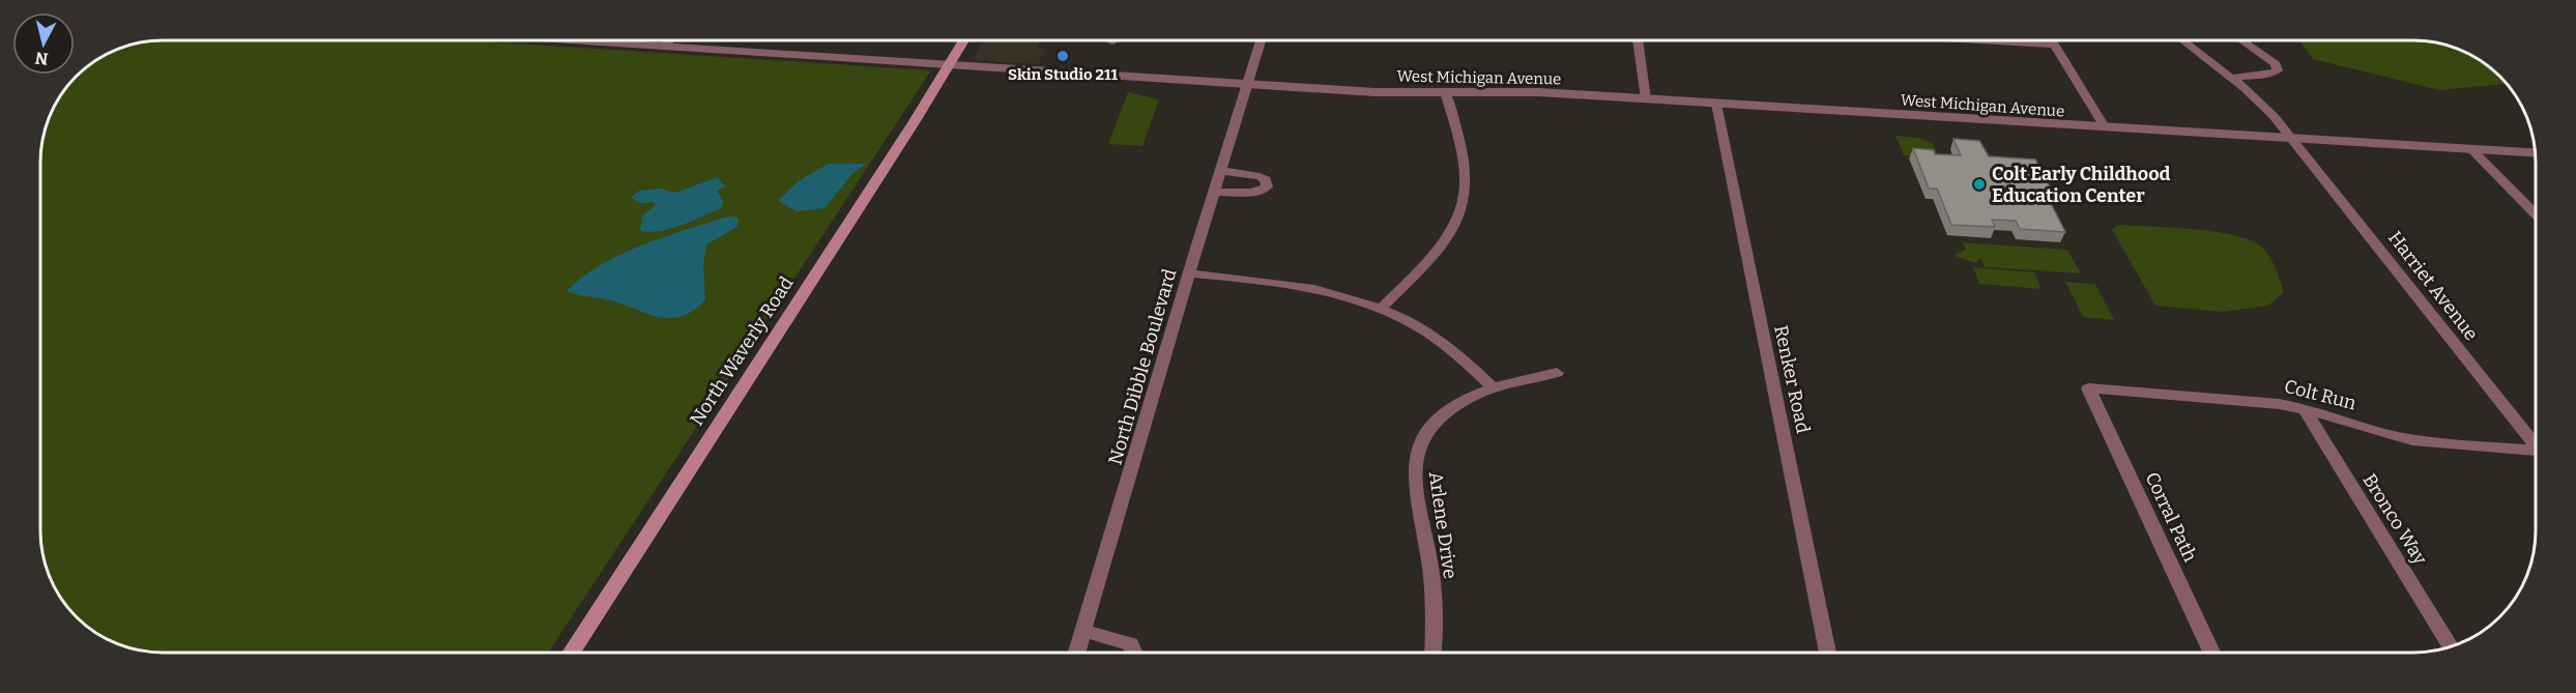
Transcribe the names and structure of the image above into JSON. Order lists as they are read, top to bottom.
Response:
{
  "streets": {
    "main road": ["North Waverly Road"],
    "street": [
      "West Michigan Avenue",
      "Harriet Avenue",
      "North Dibble Boulevard",
      "Renker Road",
      "Colt Run",
      "Corral Path",
      "Bronco Way",
      "Arlene Drive"
    ]
  },
  "crossings": [
    ["West Michigan Avenue", "Harriet Avenue"],
    ["West Michigan Avenue", "North Waverly Road"],
    ["West Michigan Avenue", "North Dibble Boulevard"],
    ["West Michigan Avenue", "Renker Road"],
    ["Colt Run", "Corral Path"],
    ["Colt Run", "Bronco Way"]
  ],
  "places": ["Skin Studio 211", "Colt Early Childhood Education Center"],
  "north": "bottom"
}
